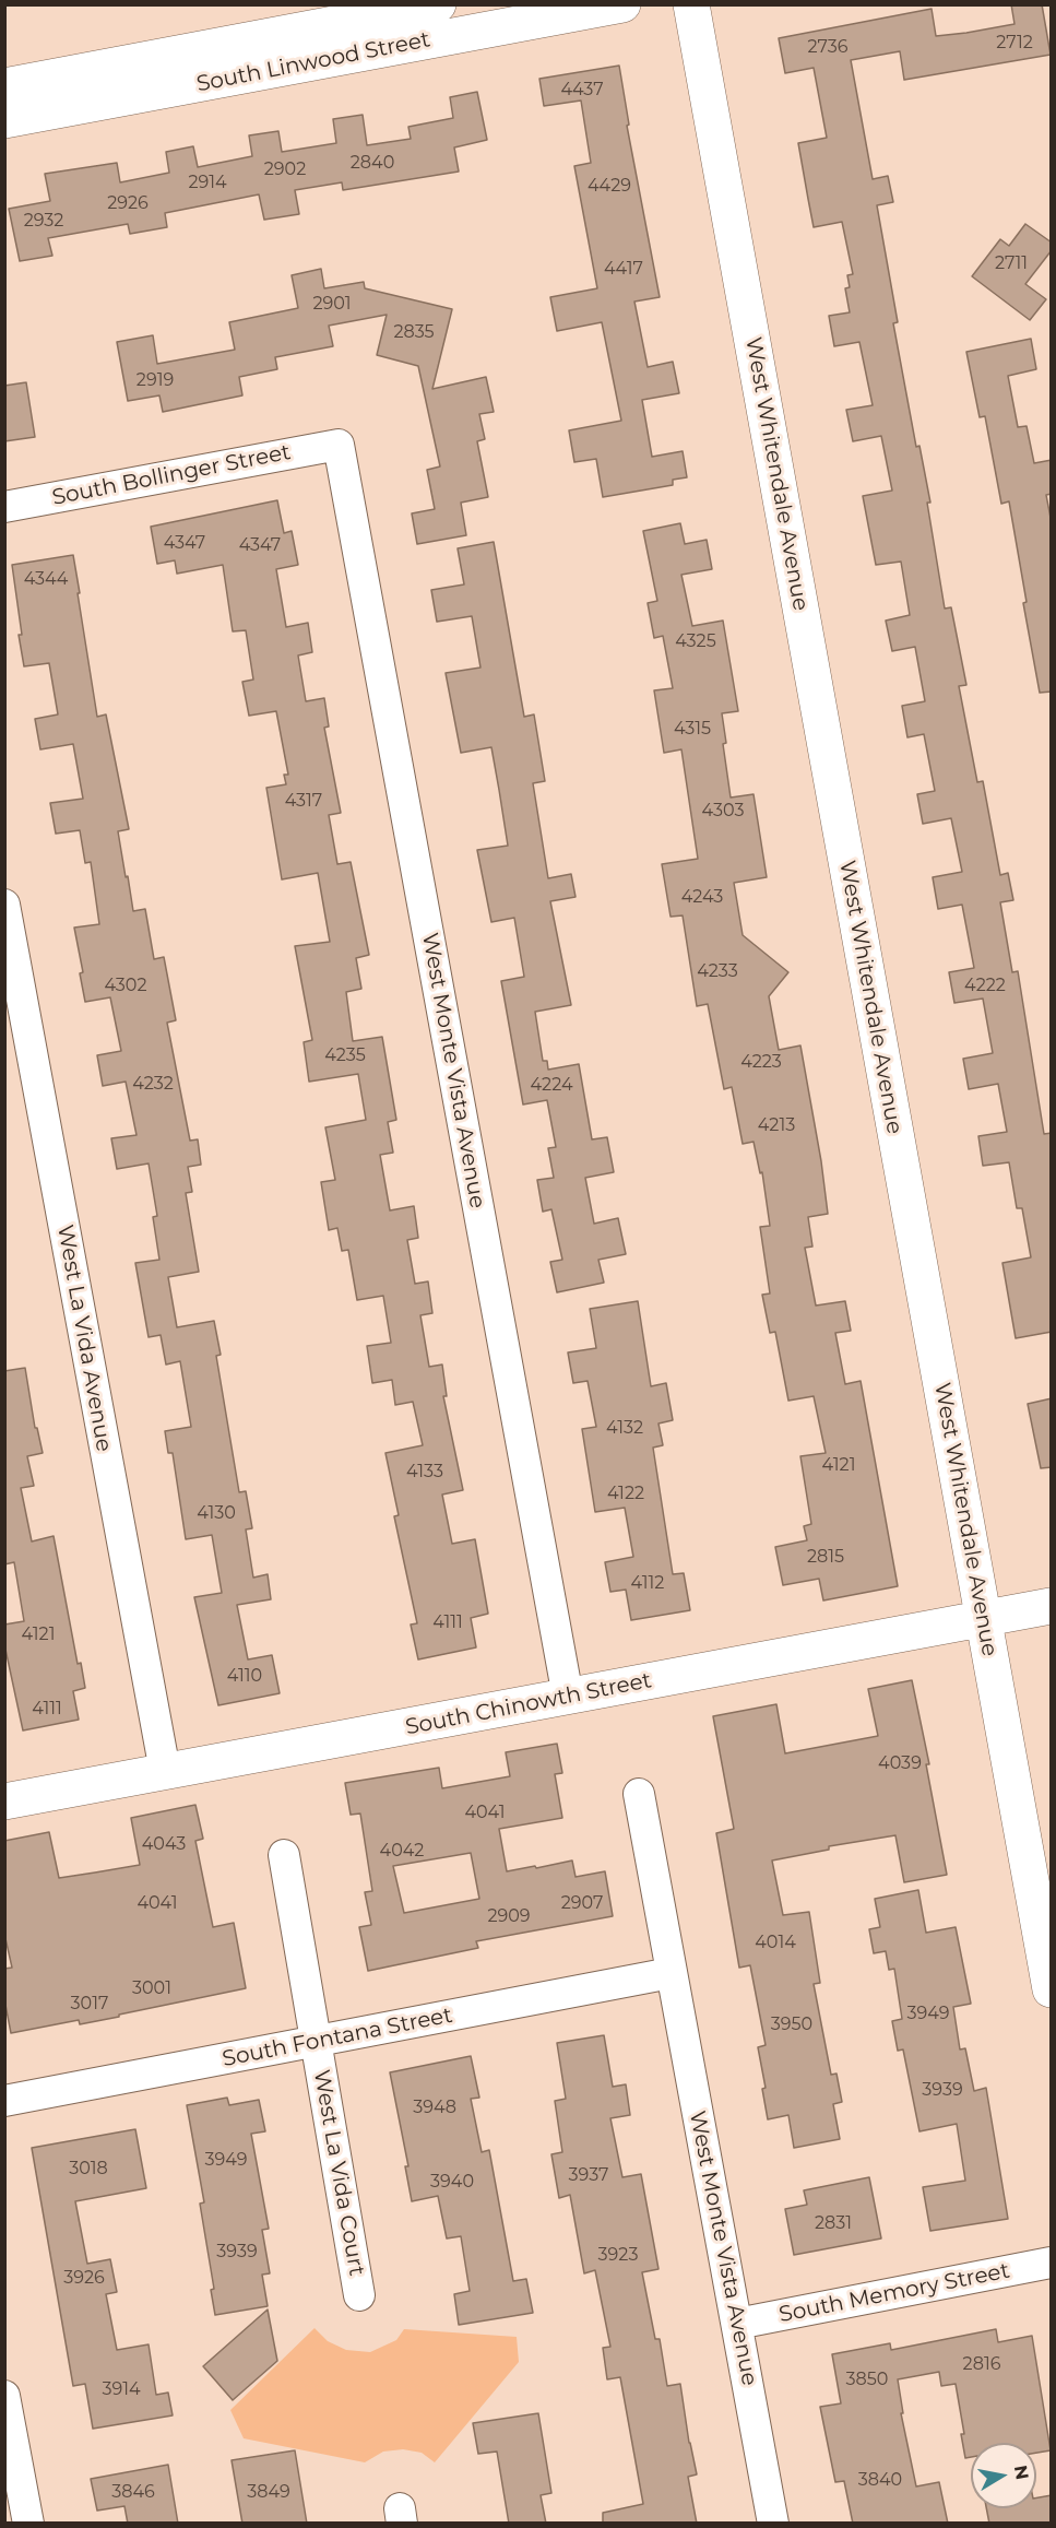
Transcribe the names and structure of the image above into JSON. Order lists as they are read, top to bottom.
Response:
{
  "streets": {
    "street": [
      "South Linwood Street",
      "West Whitendale Avenue",
      "South Bollinger Street",
      "West Monte Vista Avenue",
      "West La Vida Avenue",
      "South Chinowth Street",
      "South Fontana Street",
      "West La Vida Court",
      "South Memory Street"
    ]
  },
  "crossings": [
    ["West Whitendale Avenue", "South Chinowth Street"],
    ["South Bollinger Street", "West Monte Vista Avenue"],
    ["West Monte Vista Avenue", "South Chinowth Street"],
    ["West Monte Vista Avenue", "South Fontana Street"],
    ["West Monte Vista Avenue", "South Memory Street"],
    ["West La Vida Avenue", "South Chinowth Street"],
    ["South Fontana Street", "West La Vida Court"]
  ],
  "house_numbers": [
    "2712",
    "2736",
    "4437",
    "2840",
    "2902",
    "2914",
    "4429",
    "2926",
    "2932",
    "2711",
    "4417",
    "2901",
    "2835",
    "2919",
    "4347",
    "4347",
    "4344",
    "4325",
    "4315",
    "4317",
    "4303",
    "4243",
    "4233",
    "4302",
    "4222",
    "4235",
    "4223",
    "4232",
    "4224",
    "4213",
    "4132",
    "4121",
    "4133",
    "4122",
    "4130",
    "2815",
    "4112",
    "4111",
    "4121",
    "4110",
    "4111",
    "4039",
    "4041",
    "4043",
    "4042",
    "4041",
    "2907",
    "2909",
    "4014",
    "3001",
    "3017",
    "3949",
    "3950",
    "3939",
    "3948",
    "3949",
    "3018",
    "3937",
    "3940",
    "2831",
    "3939",
    "3923",
    "3926",
    "2816",
    "3850",
    "3914",
    "3840",
    "3846",
    "3849"
  ],
  "north": "right"
}
